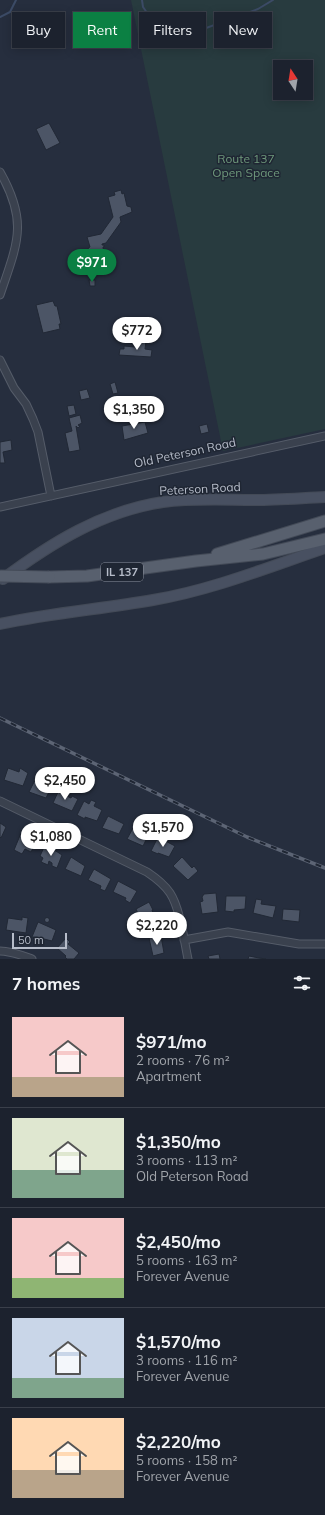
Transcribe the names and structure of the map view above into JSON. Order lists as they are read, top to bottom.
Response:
{
  "streets": {
    "main road": ["Peterson Road", "IL 137"],
    "street": ["Old Peterson Road"]
  },
  "parks": ["Route 137 Open Space"],
  "scale_bar": "50 m",
  "north": "top",
  "page": {
    "chip": [
      "Buy",
      "Rent",
      "Filters",
      "New"
    ],
    "price": [
      "$971",
      "$772",
      "$1,350",
      "$2,450",
      "$1,570",
      "$1,080",
      "$2,220"
    ],
    "scale": "50 m",
    "heading": "7 homes",
    "list": [
      {
        "name": "$971/mo",
        "note": "2 rooms · 76 m² · Apartment"
      },
      {
        "name": "$1,350/mo",
        "note": "3 rooms · 113 m² · Old Peterson Road"
      },
      {
        "name": "$2,450/mo",
        "note": "5 rooms · 163 m² · Forever Avenue"
      },
      {
        "name": "$1,570/mo",
        "note": "3 rooms · 116 m² · Forever Avenue"
      },
      {
        "name": "$2,220/mo",
        "note": "5 rooms · 158 m² · Forever Avenue"
      }
    ]
  }
}
